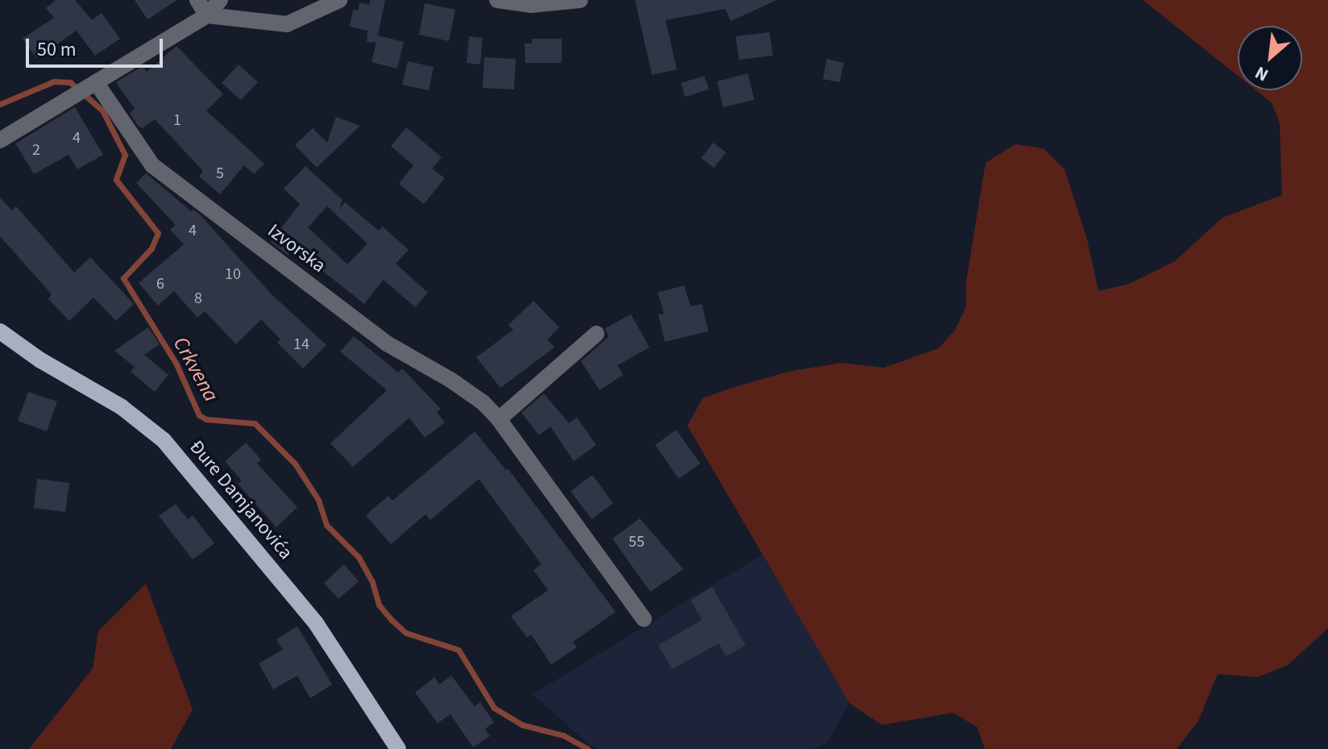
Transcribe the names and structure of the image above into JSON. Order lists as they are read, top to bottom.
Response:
{
  "streets": {
    "main road": ["Đure Damjanovića"],
    "street": ["Izvorska"]
  },
  "water": ["Crkvena"],
  "house_numbers": [
    "1",
    "4",
    "2",
    "5",
    "4",
    "10",
    "6",
    "8",
    "14",
    "55"
  ],
  "scale_bar": "50 m",
  "north": "bottom left"
}
